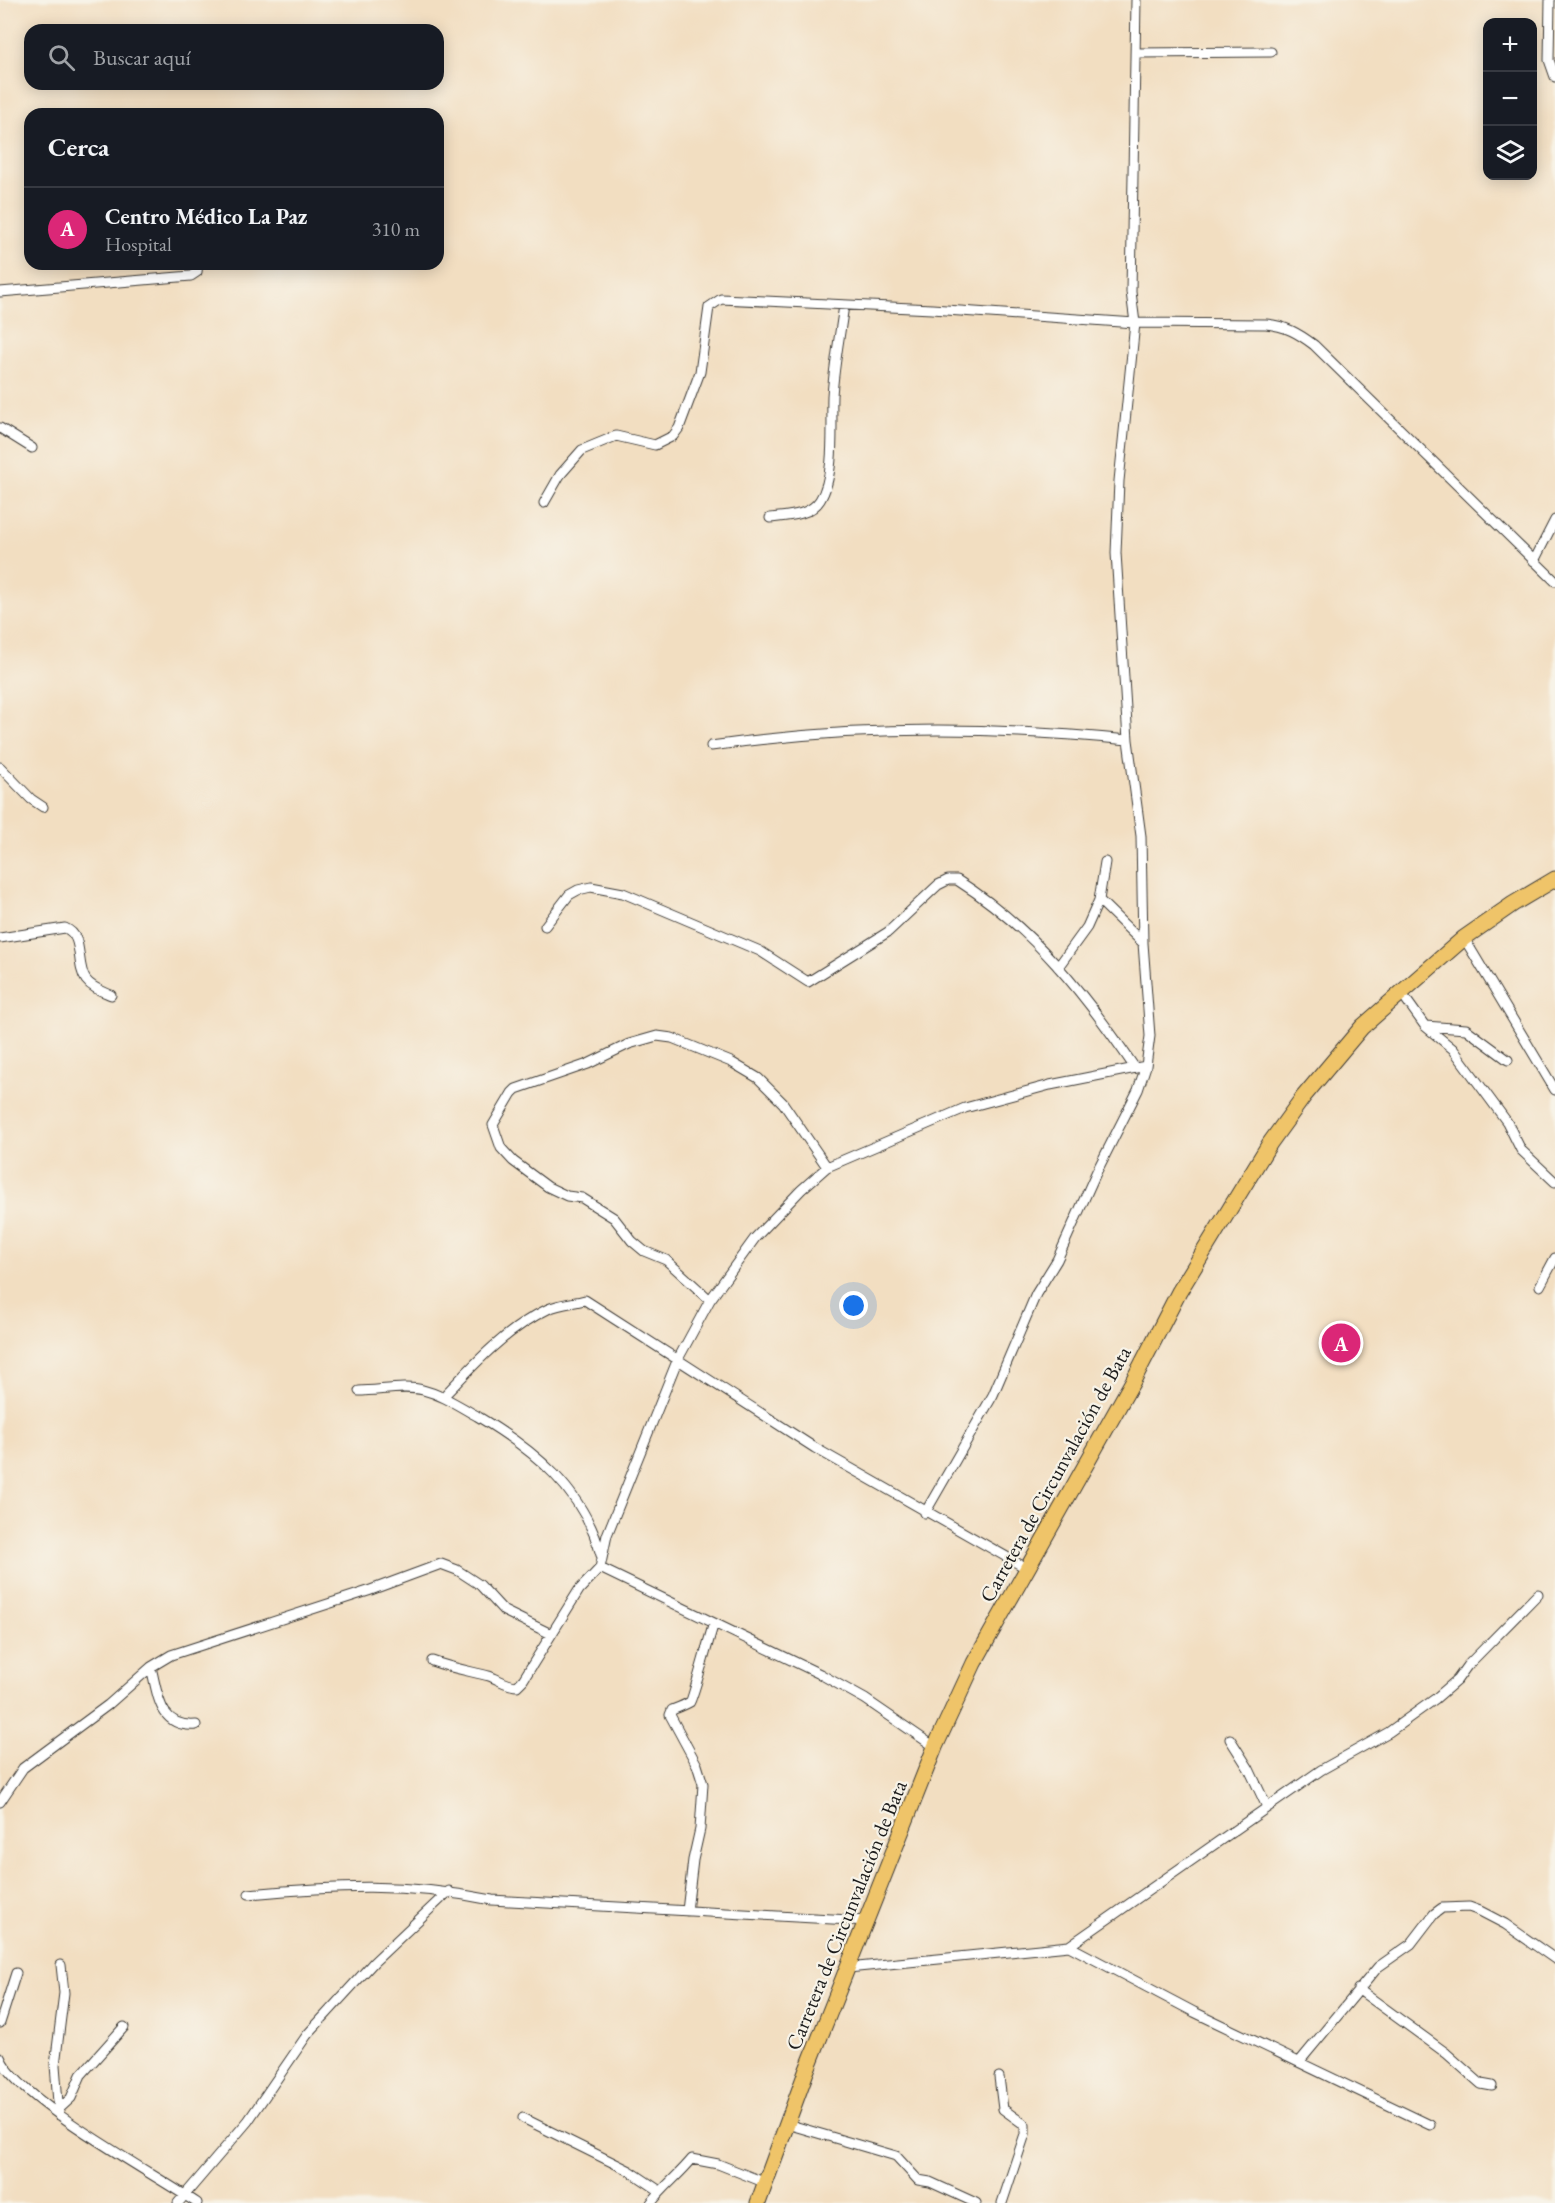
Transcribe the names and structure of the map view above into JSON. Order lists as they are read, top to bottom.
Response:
{
  "streets": {
    "main road": ["Carretera de Circunvalación de Bata"]
  },
  "page": {
    "map_buttons": ["+", "−"],
    "search": "Buscar aquí",
    "heading": "Cerca",
    "list": [
      {
        "mark": "A",
        "name": "Centro Médico La Paz",
        "note": "Hospital",
        "value": "310 m"
      }
    ],
    "pins": "A"
  }
}
